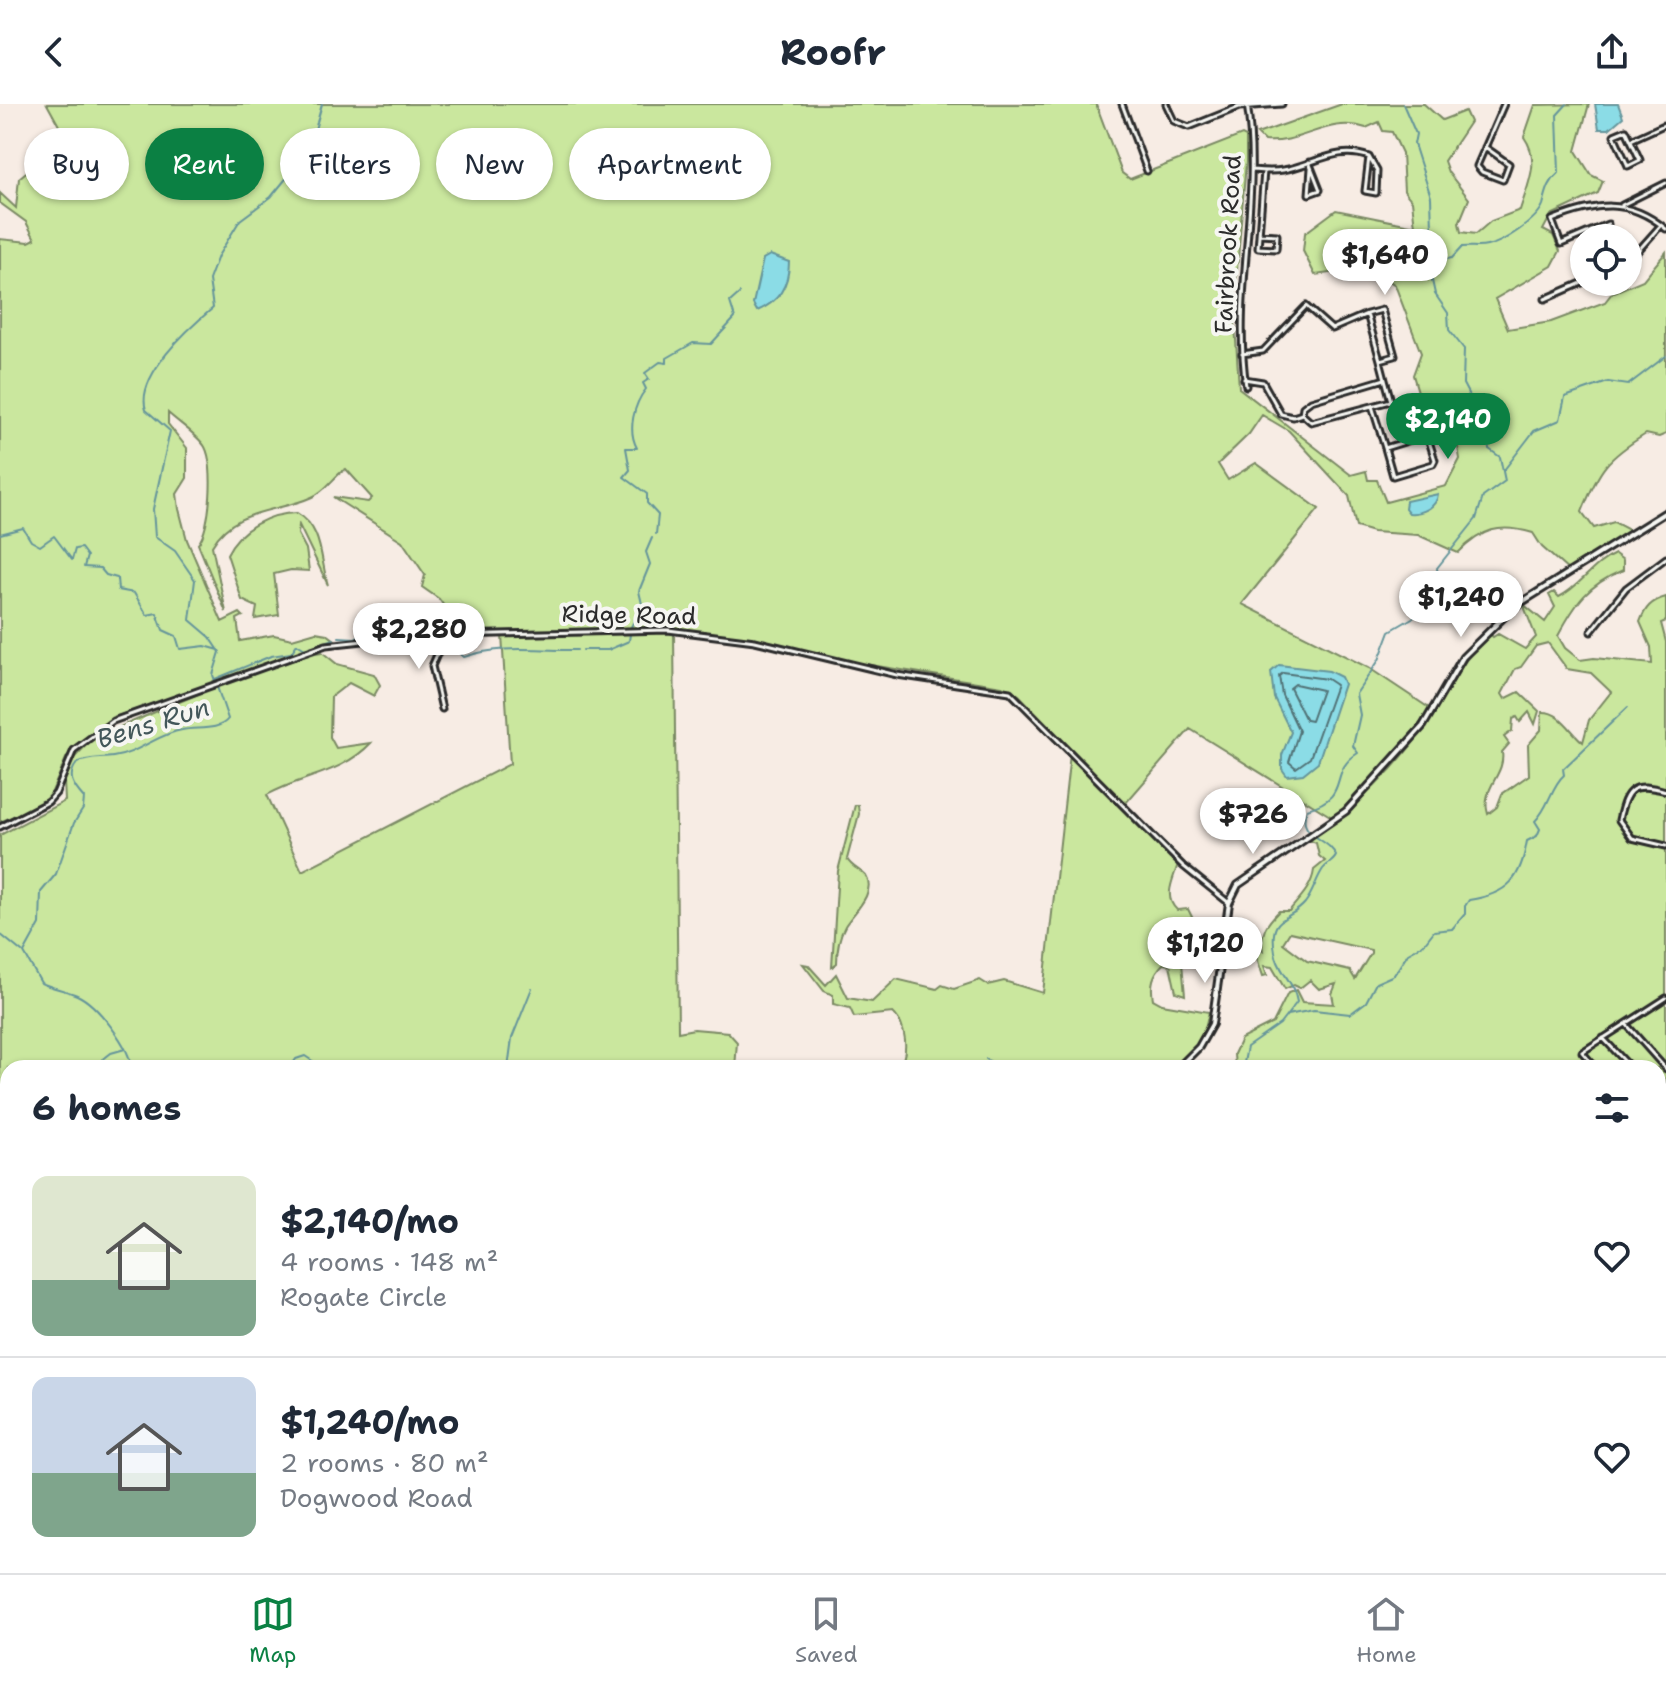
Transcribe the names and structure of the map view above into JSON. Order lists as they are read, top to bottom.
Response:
{
  "streets": {
    "street": ["Fairbrook Road", "Ridge Road"]
  },
  "water": ["Bens Run"],
  "page": {
    "header": "Roofr",
    "chip": [
      "Buy",
      "Rent",
      "Filters",
      "New",
      "Apartment"
    ],
    "price": [
      "$1,640",
      "$2,140",
      "$1,240",
      "$2,280",
      "$726",
      "$1,120"
    ],
    "heading": "6 homes",
    "list": [
      {
        "name": "$2,140/mo",
        "note": "4 rooms · 148 m² · Rogate Circle"
      },
      {
        "name": "$1,240/mo",
        "note": "2 rooms · 80 m² · Dogwood Road"
      }
    ],
    "tabs": ["Map", "Saved", "Home"]
  }
}
